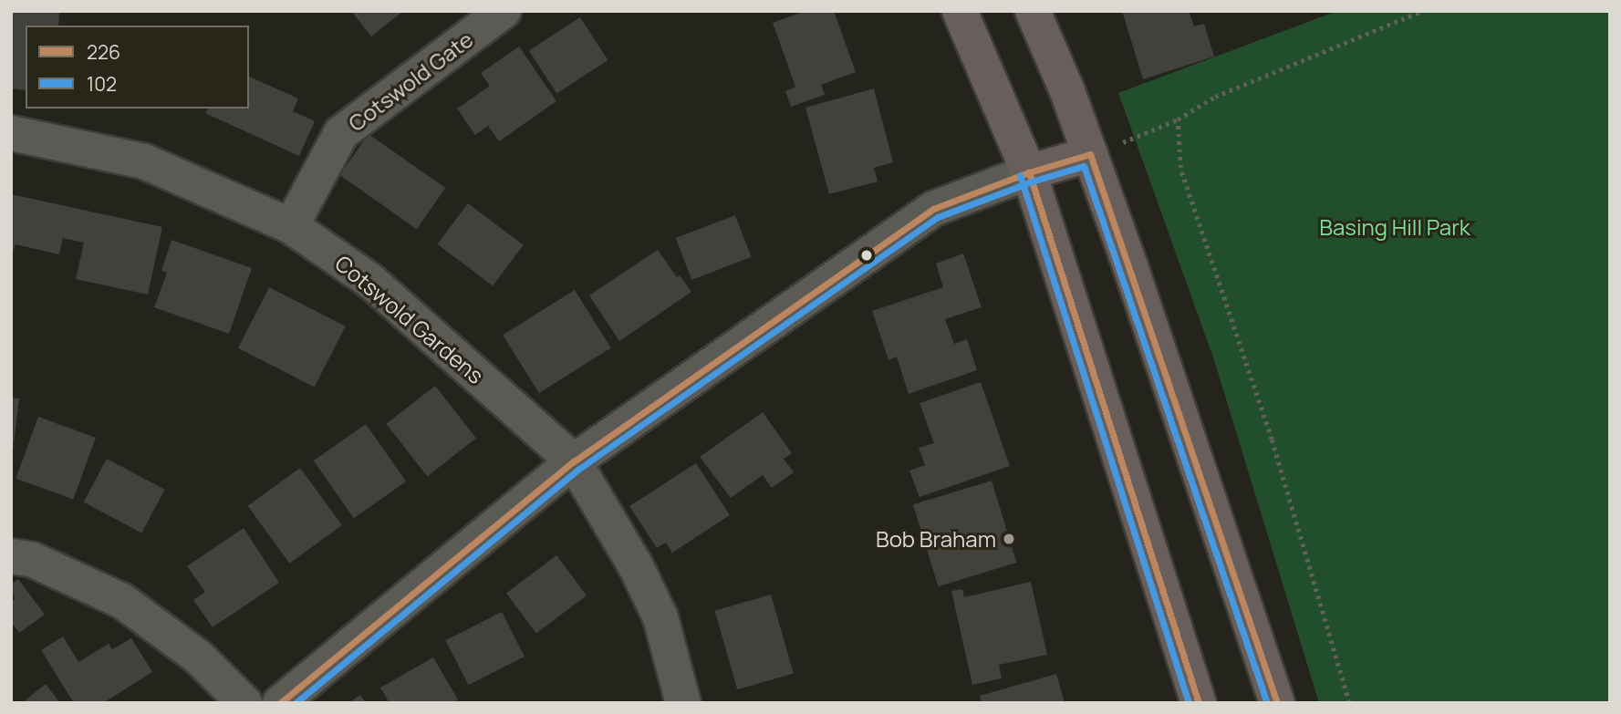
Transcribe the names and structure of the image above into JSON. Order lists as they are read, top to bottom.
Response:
{
  "streets": {
    "street": ["Cotswold Gate", "Cotswold Gardens"]
  },
  "crossings": [
    ["Cotswold Gate", "Cotswold Gardens"]
  ],
  "parks": ["Basing Hill Park"],
  "places": ["Bob Braham"],
  "lines": ["transit line 226", "transit line 102"],
  "legend": ["226", "102"]
}
